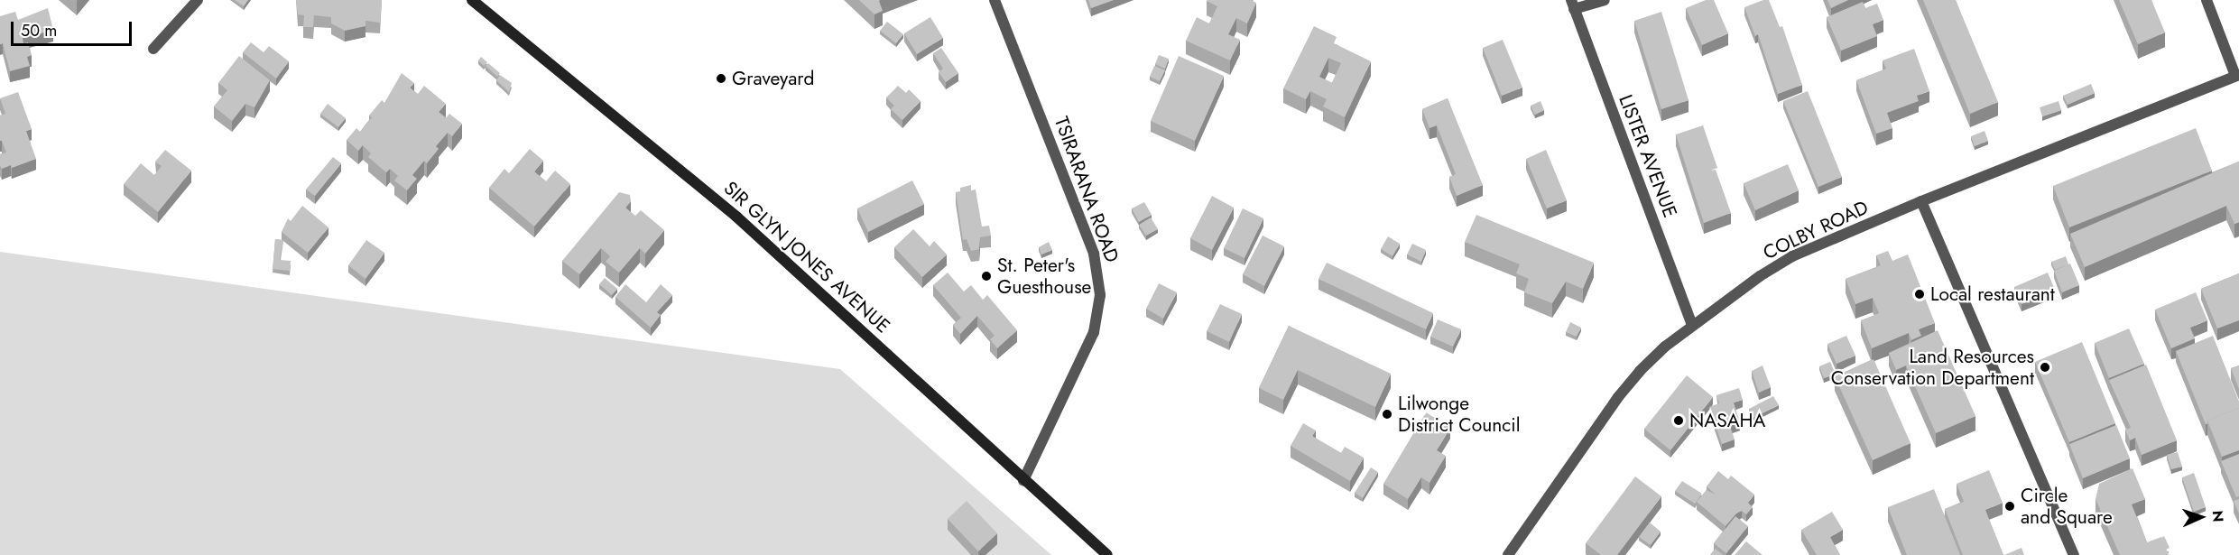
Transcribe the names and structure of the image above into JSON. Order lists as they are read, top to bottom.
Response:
{
  "streets": {
    "main road": ["SIR GLYN JONES AVENUE"],
    "street": ["LISTER AVENUE", "TSIRARANA ROAD", "COLBY ROAD"]
  },
  "crossings": [
    ["LISTER AVENUE", "COLBY ROAD"],
    ["TSIRARANA ROAD", "SIR GLYN JONES AVENUE"]
  ],
  "places": [
    "Graveyard",
    "St. Peter's Guesthouse",
    "Local restaurant",
    "Land Resources Conservation Department",
    "Lilwonge District Council",
    "NASAHA",
    "Circle and Square"
  ],
  "scale_bar": "50 m",
  "north": "right"
}
